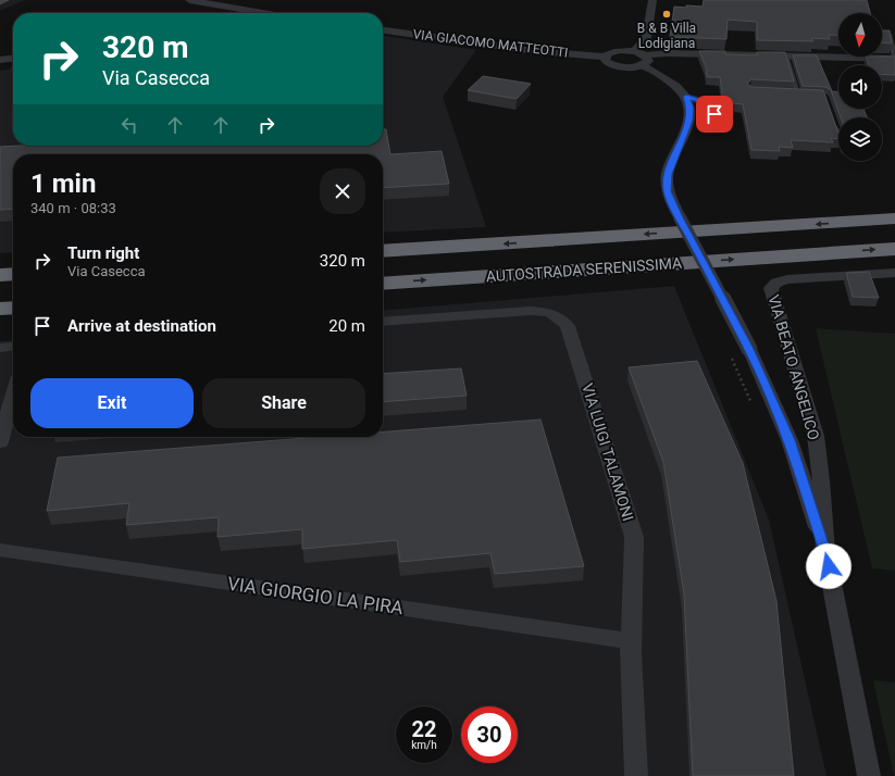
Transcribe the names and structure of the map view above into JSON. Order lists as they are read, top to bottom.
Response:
{
  "streets": {
    "highway": ["AUTOSTRADA SERENISSIMA"],
    "street": [
      "VIA GIACOMO MATTEOTTI",
      "VIA BEATO ANGELICO",
      "VIA LUIGI TALAMONI",
      "VIA GIORGIO LA PIRA"
    ]
  },
  "crossings": [
    ["VIA LUIGI TALAMONI", "VIA GIORGIO LA PIRA"]
  ],
  "places": ["B & B Villa Lodigiana"],
  "north": "bottom",
  "page": {
    "turn": ["320 m", "Via Casecca"],
    "heading": ["1 min", "340 m · 08:33"],
    "list": [
      {
        "name": "Turn right",
        "note": "Via Casecca",
        "value": "320 m"
      },
      {
        "name": "Arrive at destination",
        "value": "20 m"
      }
    ],
    "buttons": ["Exit", "Share"],
    "speed": "22 km/h",
    "limit": "30"
  }
}
